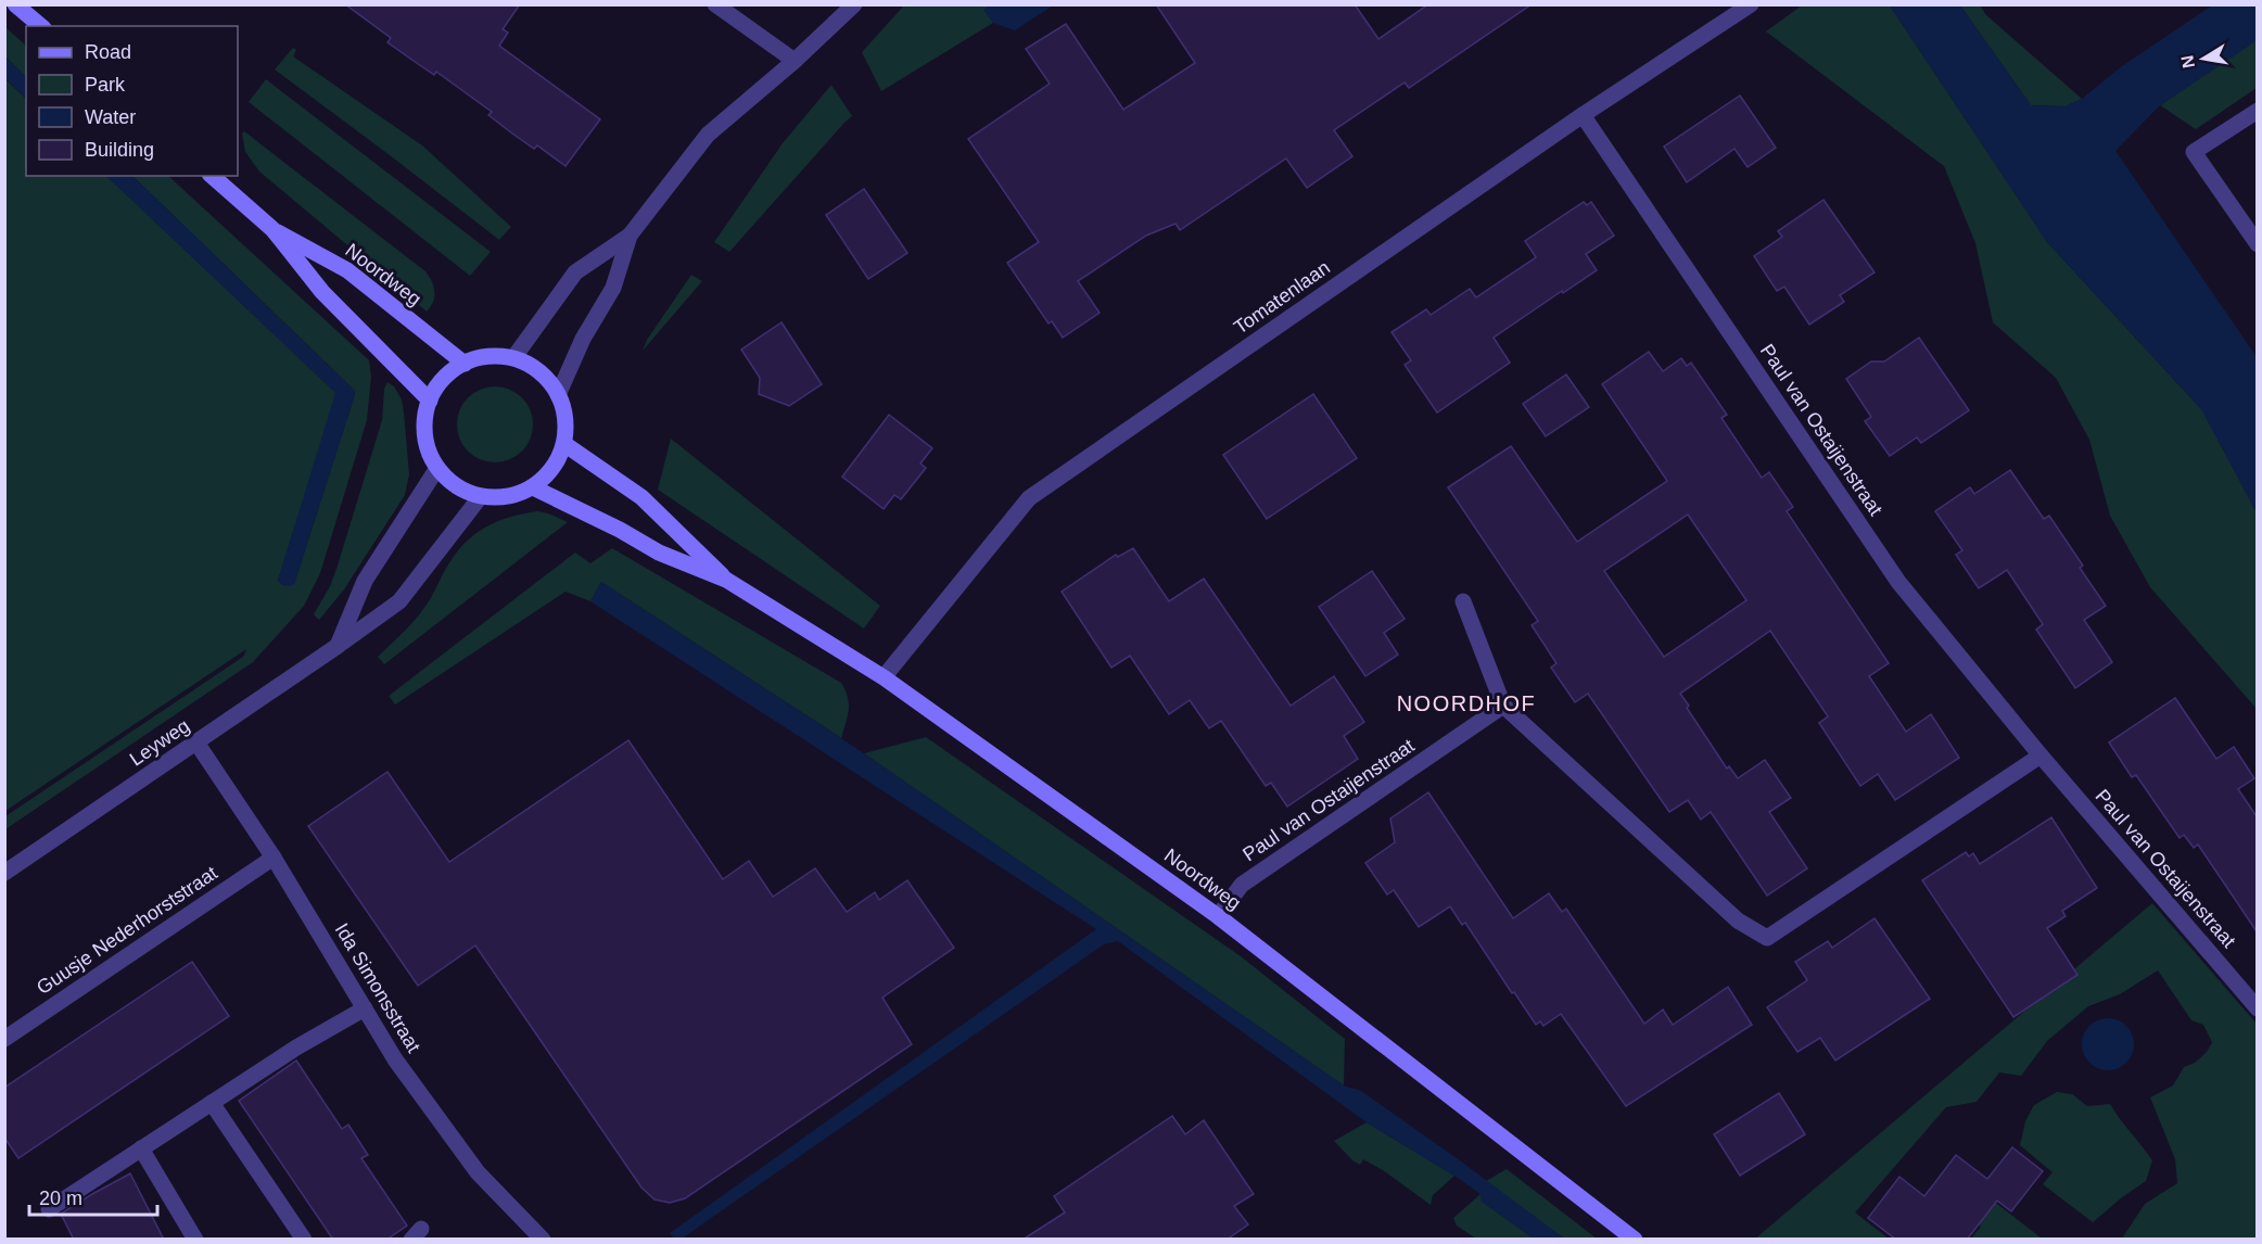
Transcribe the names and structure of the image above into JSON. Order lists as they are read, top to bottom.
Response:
{
  "streets": {
    "street": [
      "Noordweg",
      "Tomatenlaan",
      "Paul van Ostaijenstraat",
      "Leyweg",
      "Guusje Nederhorststraat",
      "Ida Simonsstraat"
    ]
  },
  "crossings": [
    ["Noordweg", "Tomatenlaan"],
    ["Noordweg", "Paul van Ostaijenstraat"],
    ["Noordweg", "Leyweg"],
    ["Tomatenlaan", "Paul van Ostaijenstraat"],
    ["Leyweg", "Ida Simonsstraat"],
    ["Guusje Nederhorststraat", "Ida Simonsstraat"]
  ],
  "districts": ["NOORDHOF"],
  "legend": [
    "Road",
    "Park",
    "Water",
    "Building"
  ],
  "scale_bar": "20 m",
  "north": "left"
}
